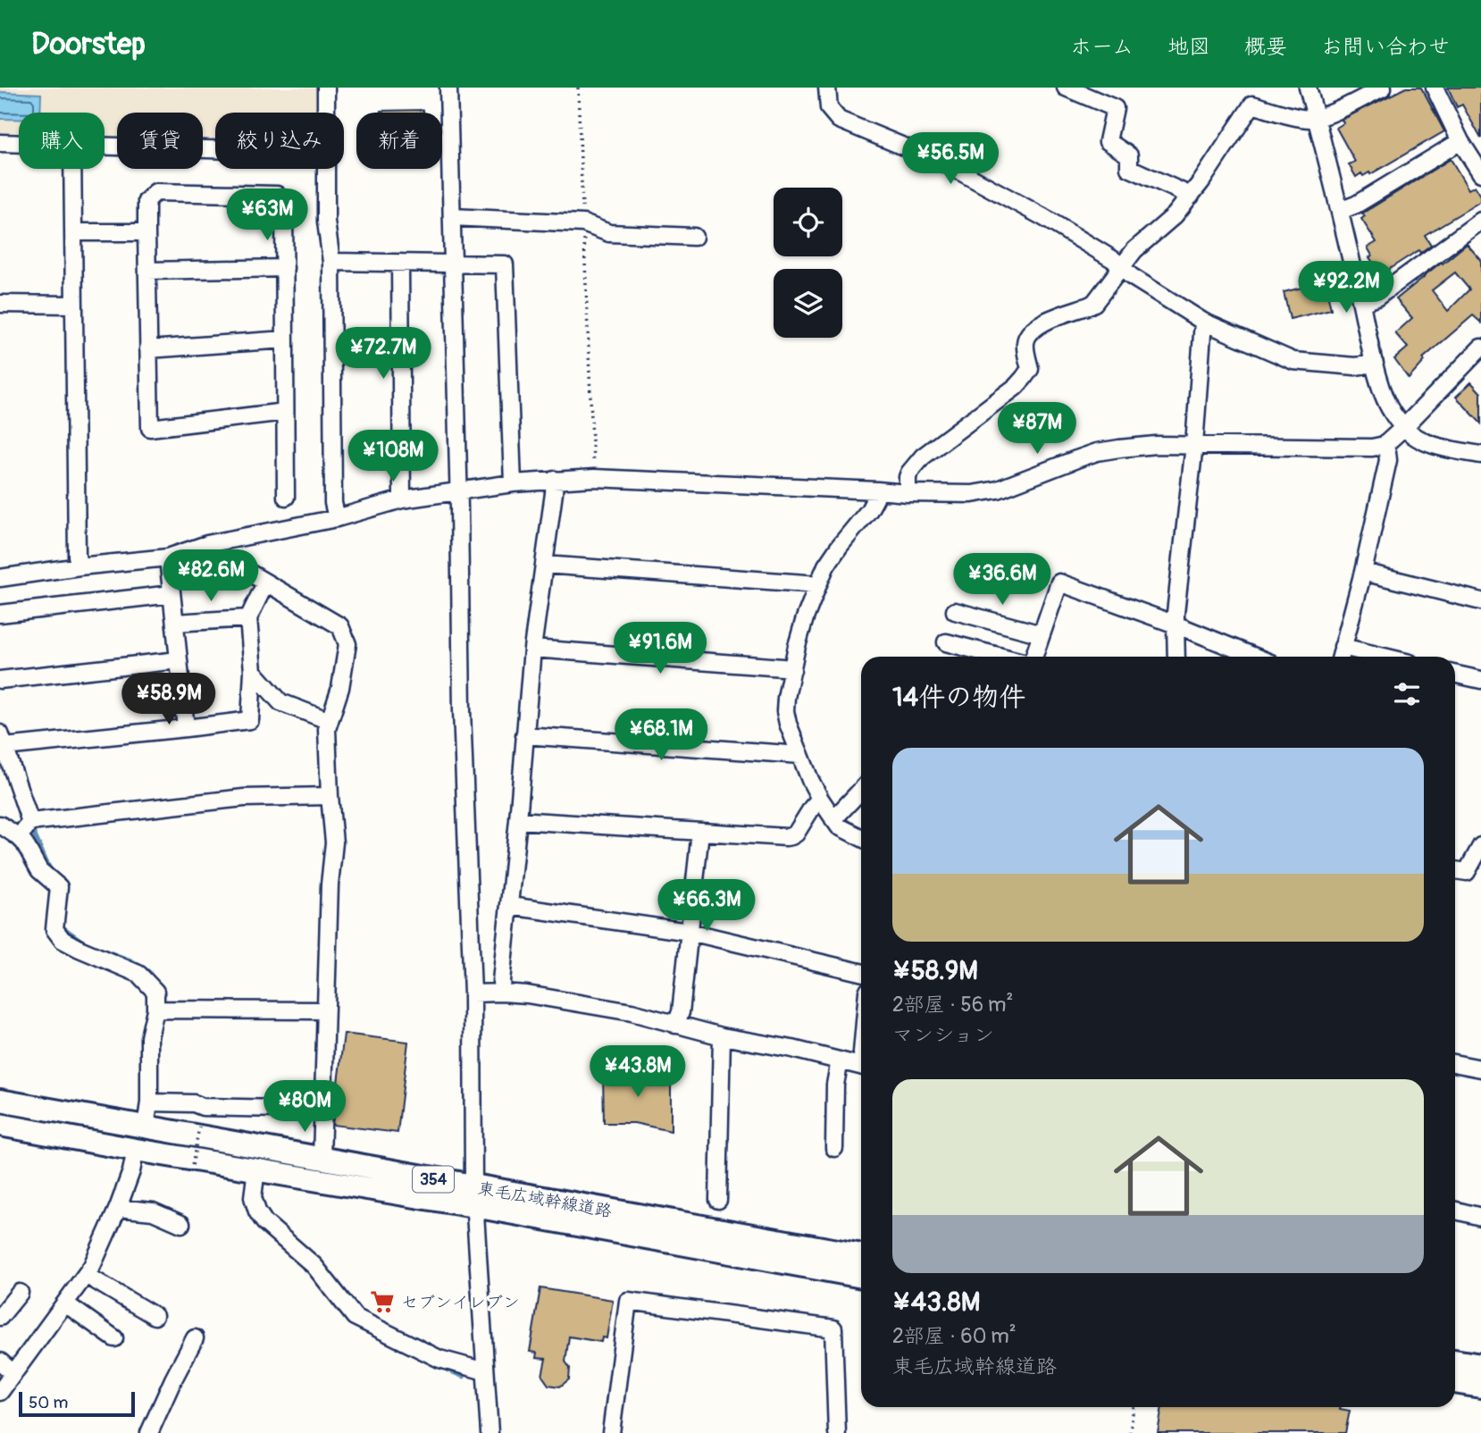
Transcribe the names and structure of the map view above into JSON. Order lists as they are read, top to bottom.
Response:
{
  "streets": {
    "highway": ["354", "東毛広域幹線道路"]
  },
  "places": {
    "supermarket": ["セブンイレブン"]
  },
  "scale_bar": "50 m",
  "page": {
    "header": "Doorstep",
    "nav": [
      "ホーム",
      "地図",
      "概要",
      "お問い合わせ"
    ],
    "chip": [
      "購入",
      "賃貸",
      "絞り込み",
      "新着"
    ],
    "price": [
      "¥56.5M",
      "¥63M",
      "¥92.2M",
      "¥72.7M",
      "¥87M",
      "¥108M",
      "¥82.6M",
      "¥36.6M",
      "¥91.6M",
      "¥58.9M",
      "¥68.1M",
      "¥66.3M",
      "¥43.8M",
      "¥80M"
    ],
    "heading": "14件の物件",
    "list": [
      {
        "name": "¥58.9M",
        "note": "2部屋 · 56 m² · マンション"
      },
      {
        "name": "¥43.8M",
        "note": "2部屋 · 60 m² · 東毛広域幹線道路"
      }
    ],
    "scale": "50 m"
  }
}
